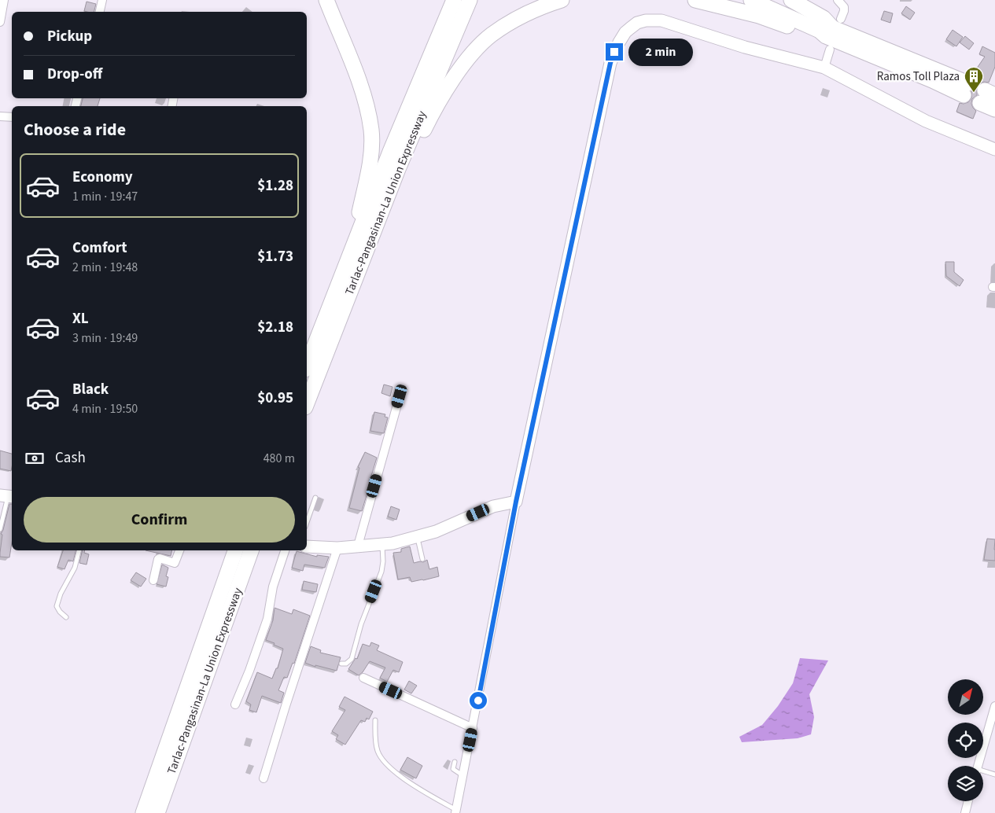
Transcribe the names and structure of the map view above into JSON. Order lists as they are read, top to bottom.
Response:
{
  "streets": {
    "highway": ["Tarlac-Pangasinan-La Union Expressway"]
  },
  "places": {
    "building": ["Ramos Toll Plaza"]
  },
  "north": "top right",
  "page": {
    "banner": ["Pickup", "Drop-off"],
    "bubble": "2 min",
    "heading": "Choose a ride",
    "list": [
      {
        "name": "Economy",
        "note": "1 min · 19:47",
        "value": "$1.28"
      },
      {
        "name": "Comfort",
        "note": "2 min · 19:48",
        "value": "$1.73"
      },
      {
        "name": "XL",
        "note": "3 min · 19:49",
        "value": "$2.18"
      },
      {
        "name": "Black",
        "note": "4 min · 19:50",
        "value": "$0.95"
      }
    ],
    "pay": ["Cash", "480 m"],
    "buttons": "Confirm"
  }
}
